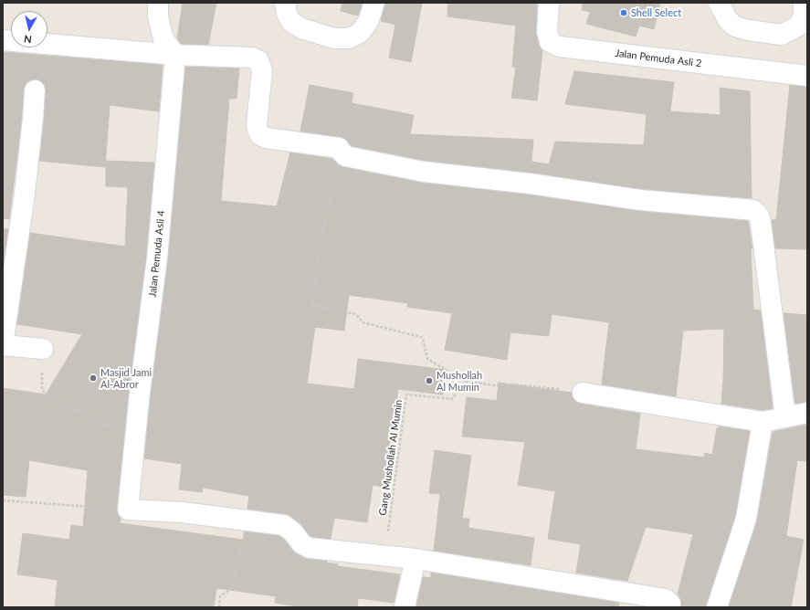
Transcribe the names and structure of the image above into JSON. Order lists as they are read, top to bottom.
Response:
{
  "streets": {
    "street": ["Jalan Pemuda Asli 2", "Jalan Pemuda Asli 4"],
    "path": ["Gang Mushollah Al Mumin"]
  },
  "places": ["Shell Select", "Masjid Jami Al-Abror", "Mushollah Al Mumin"],
  "north": "bottom"
}
